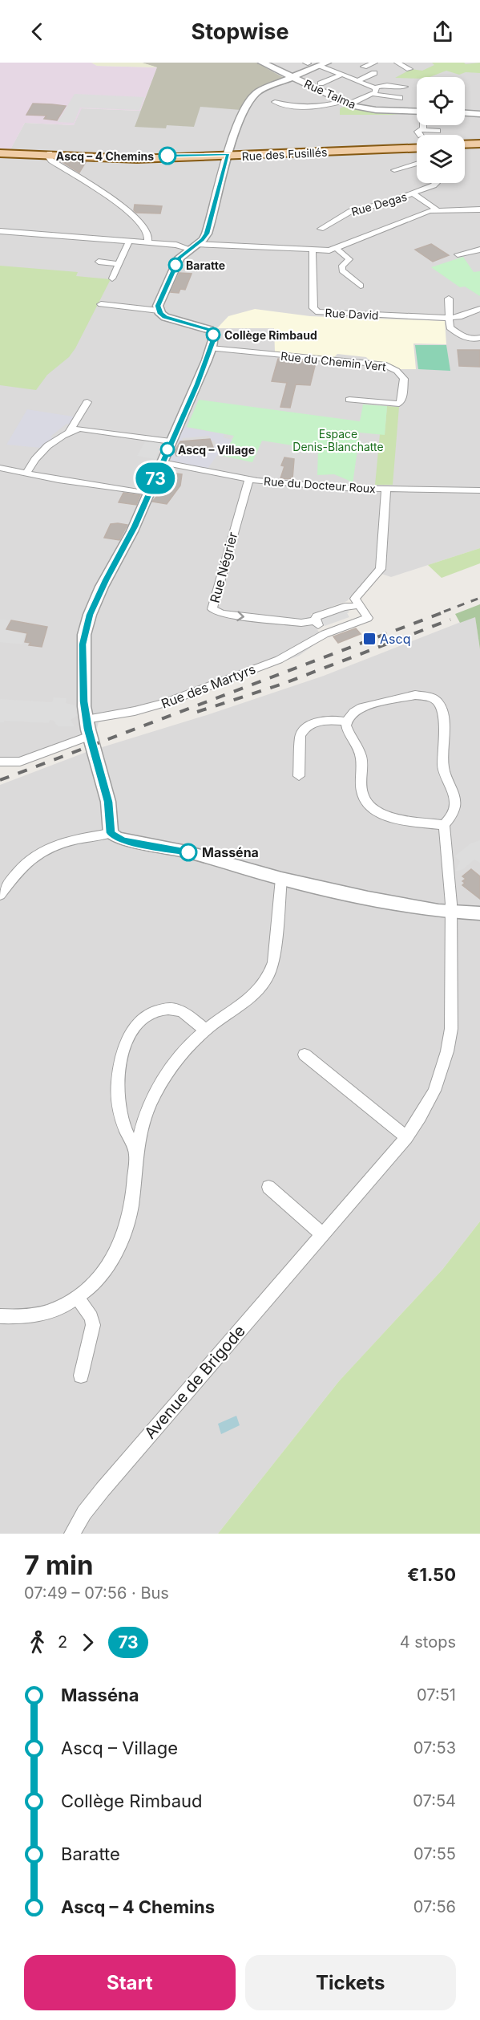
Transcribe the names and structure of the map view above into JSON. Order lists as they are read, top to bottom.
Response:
{
  "streets": {
    "main road": ["Rue des Fusillés"],
    "street": [
      "Rue Talma",
      "Rue Degas",
      "Rue David",
      "Rue du Chemin Vert",
      "Rue du Docteur Roux",
      "Rue Négrier",
      "Rue des Martyrs",
      "Avenue de Brigode"
    ]
  },
  "crossings": [
    ["Rue du Docteur Roux", "Rue Négrier"]
  ],
  "parks": ["Espace Denis-Blanchatte"],
  "places": {
    "other": [
      "Ascq – 4 Chemins",
      "Baratte",
      "Collège Rimbaud",
      "Ascq – Village",
      "Masséna"
    ],
    "transit": ["Ascq"]
  },
  "lines": ["bus line 73"],
  "page": {
    "header": "Stopwise",
    "on_map": "73",
    "heading": ["7 min", "07:49 – 07:56 · Bus", "€1.50"],
    "legs": ["2", "73", "4 stops"],
    "list": [
      {
        "name": "Masséna",
        "value": "07:51"
      },
      {
        "name": "Ascq – Village",
        "value": "07:53"
      },
      {
        "name": "Collège Rimbaud",
        "value": "07:54"
      },
      {
        "name": "Baratte",
        "value": "07:55"
      },
      {
        "name": "Ascq – 4 Chemins",
        "value": "07:56"
      }
    ],
    "buttons": ["Start", "Tickets"]
  }
}
